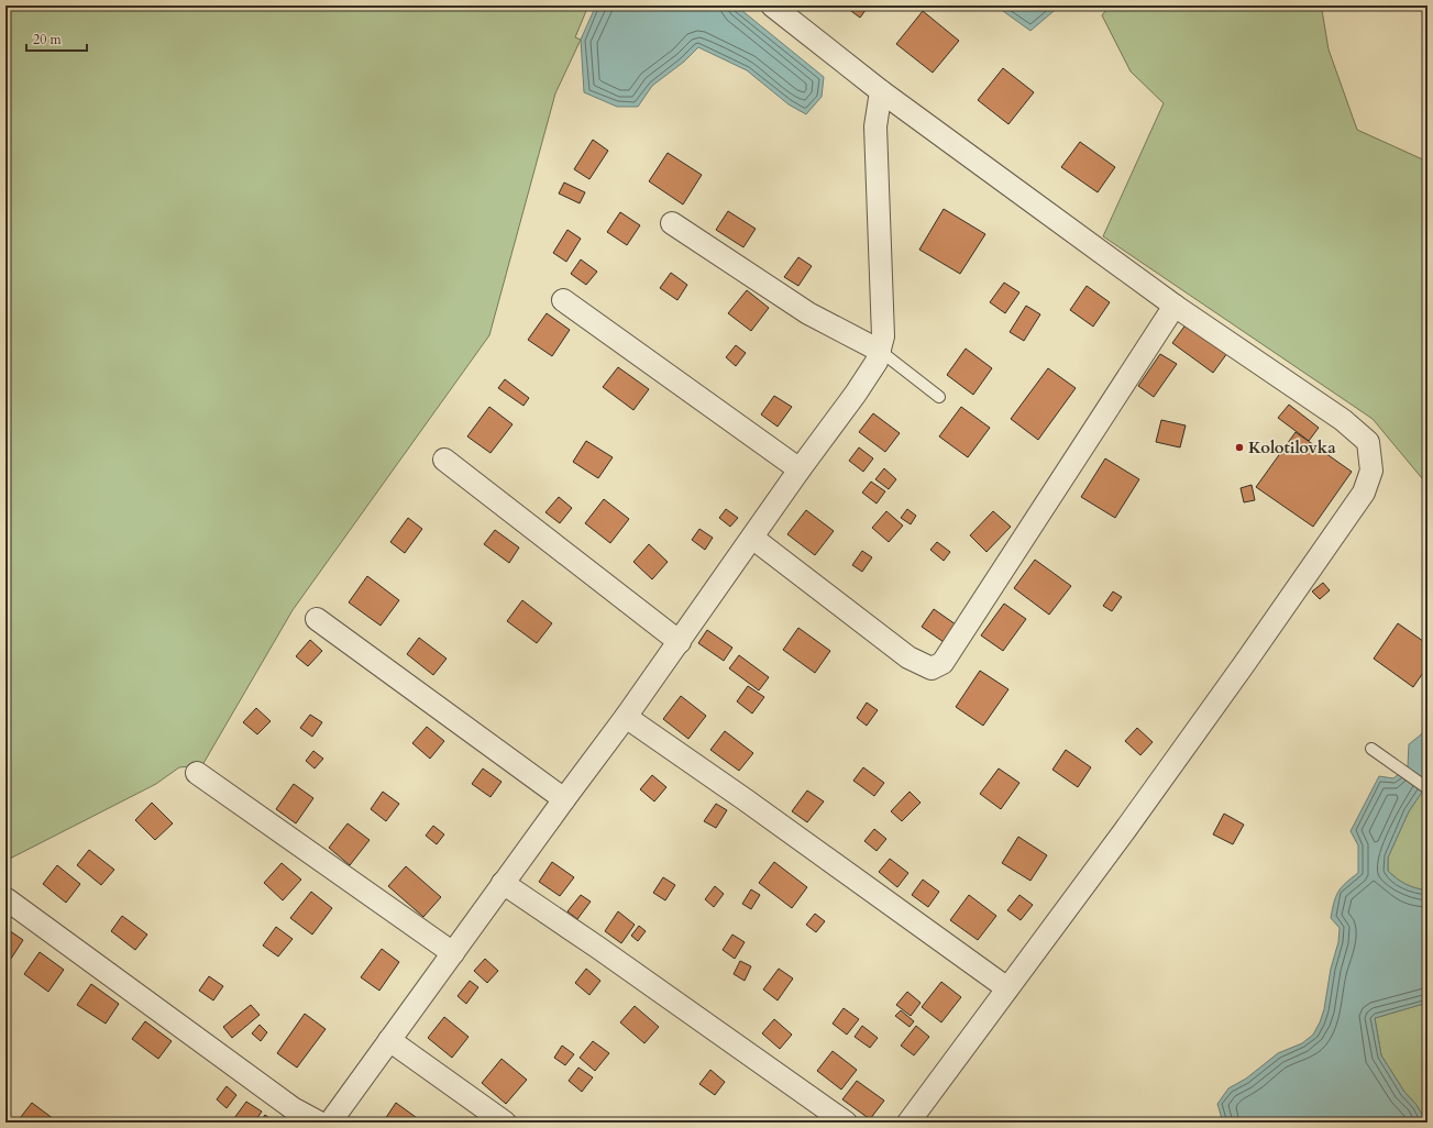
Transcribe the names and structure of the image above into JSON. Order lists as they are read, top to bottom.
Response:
{
  "places": ["Kolotilovka"],
  "scale_bar": "20 m"
}
